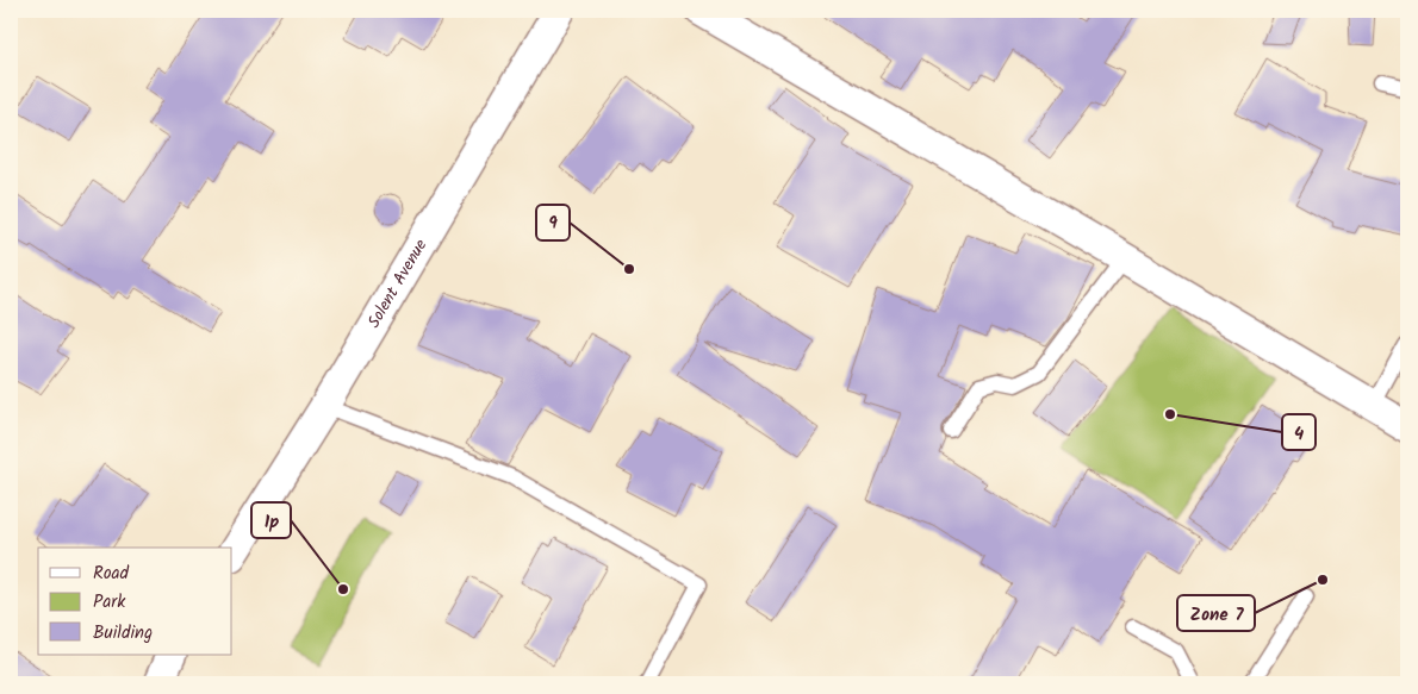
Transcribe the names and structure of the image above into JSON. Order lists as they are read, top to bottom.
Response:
{
  "streets": {
    "street": ["Solent Avenue"]
  },
  "places": [
    "9",
    "4",
    "Zone 7",
    "1p"
  ],
  "legend": ["Road", "Park", "Building"]
}
